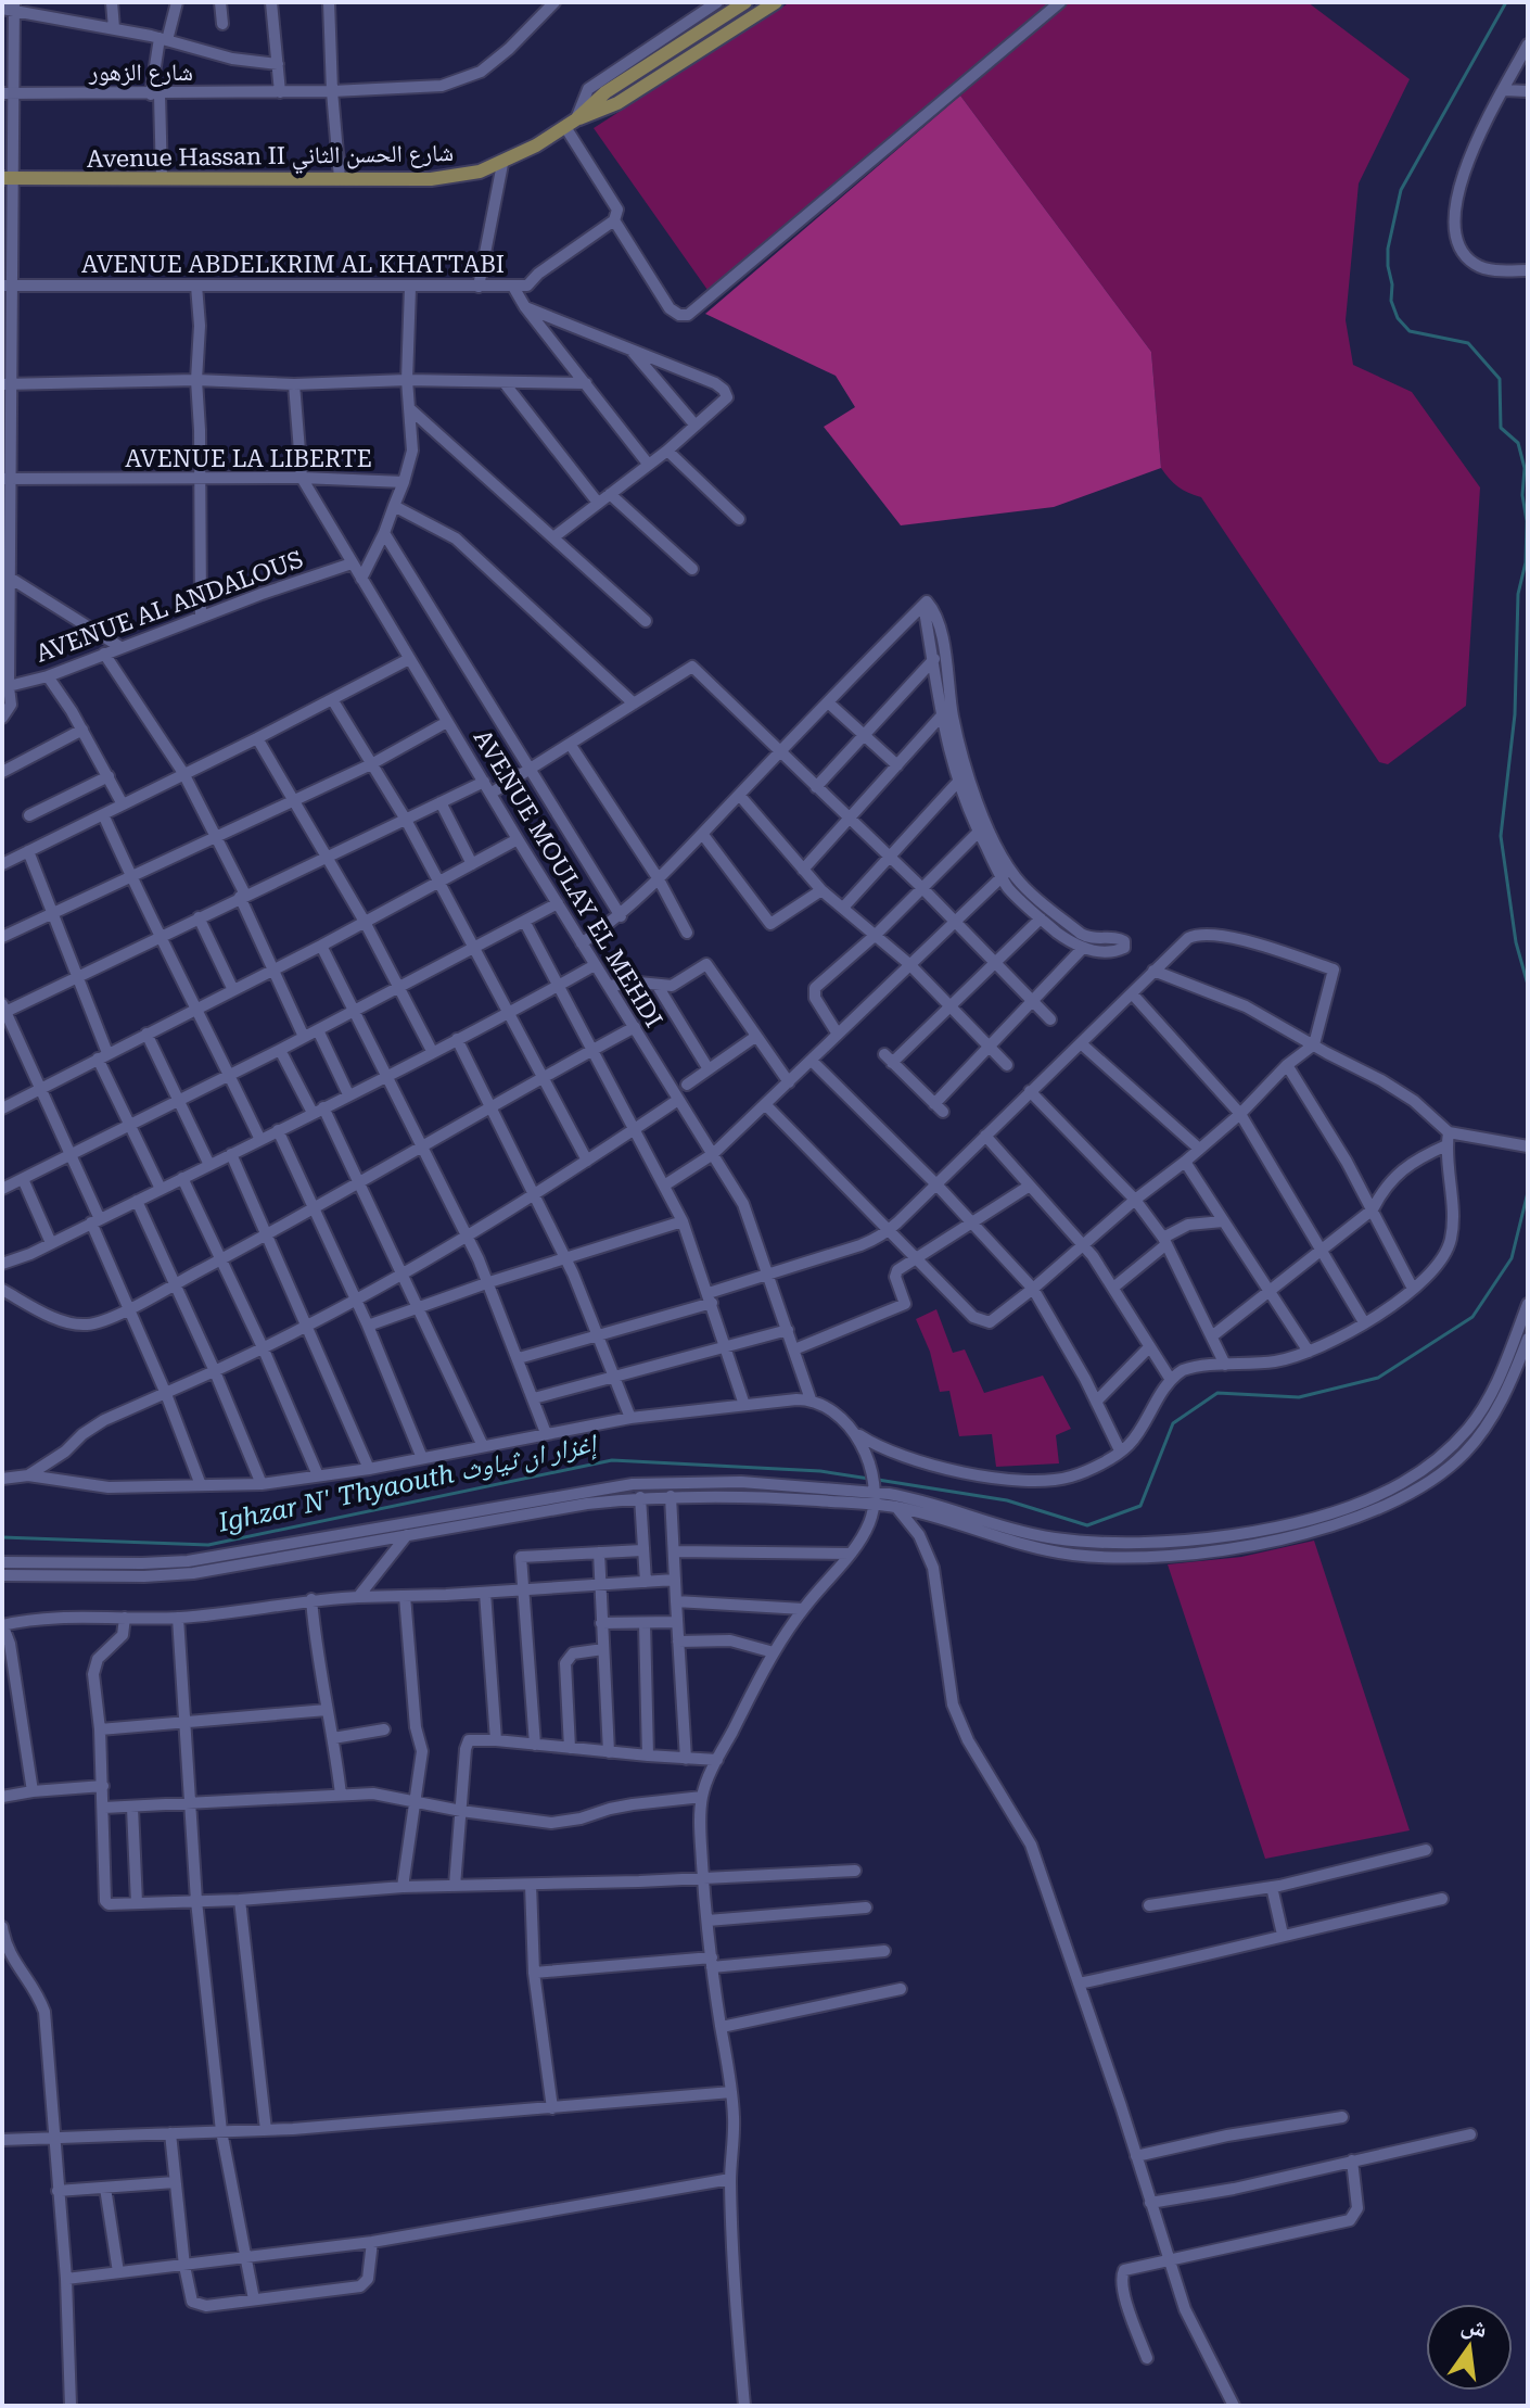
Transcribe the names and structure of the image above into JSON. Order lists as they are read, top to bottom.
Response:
{
  "streets": {
    "main road": ["Avenue Hassan II شارع الحسن الثاني"],
    "street": [
      "شارع الزهور",
      "AVENUE ABDELKRIM AL KHATTABI",
      "AVENUE LA LIBERTE",
      "AVENUE AL ANDALOUS",
      "AVENUE MOULAY EL MEHDI"
    ]
  },
  "crossings": [
    ["AVENUE ABDELKRIM AL KHATTABI", "AVENUE LA LIBERTE"],
    ["AVENUE LA LIBERTE", "AVENUE MOULAY EL MEHDI"],
    ["AVENUE AL ANDALOUS", "AVENUE MOULAY EL MEHDI"]
  ],
  "water": ["Ighzar N' Thyaouth إغزار ان ثياوث"],
  "north": "top"
}
